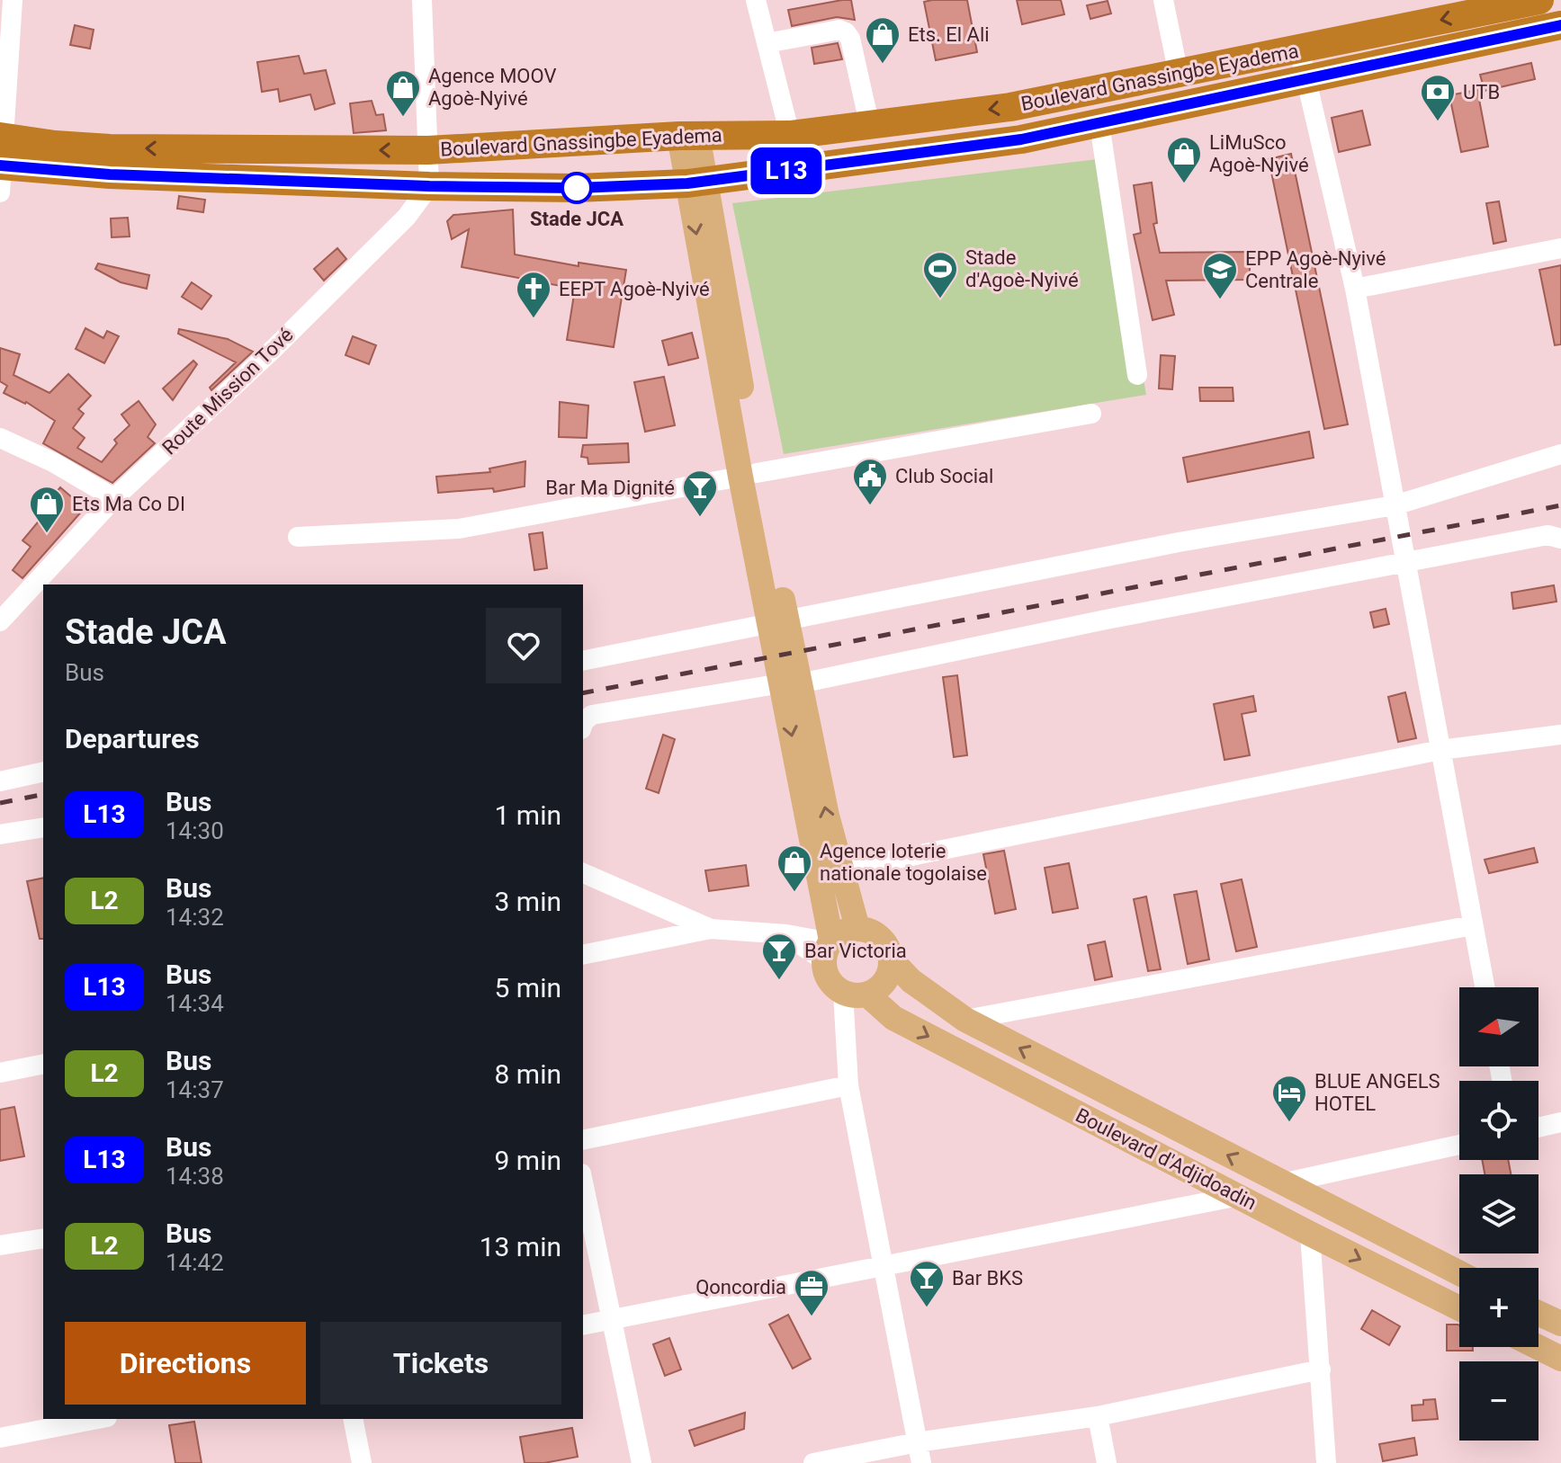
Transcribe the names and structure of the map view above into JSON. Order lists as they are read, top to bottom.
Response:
{
  "streets": {
    "highway": ["Boulevard Gnassingbe Eyadema"],
    "main road": ["Boulevard d'Adjidoadin"],
    "street": ["Route Mission Tové"]
  },
  "crossings": [
    ["Boulevard Gnassingbe Eyadema", "Route Mission Tové"]
  ],
  "places": {
    "shop": [
      "Ets. El Ali",
      "Agence MOOV Agoè-Nyivé",
      "LiMuSco Agoè-Nyivé",
      "Ets Ma Co DI",
      "Agence loterie nationale togolaise"
    ],
    "bank": ["UTB"],
    "other": ["Stade JCA"],
    "sports": ["Stade d'Agoè-Nyivé"],
    "school or university": ["EPP Agoè-Nyivé Centrale"],
    "church": ["EEPT Agoè-Nyivé"],
    "public building": ["Club Social"],
    "bar": ["Bar Ma Dignité", "Bar Victoria", "Bar BKS"],
    "hotel": ["BLUE ANGELS HOTEL"],
    "office": ["Qoncordia"]
  },
  "lines": ["bus line L13"],
  "north": "left",
  "page": {
    "on_map": "L13",
    "heading": [
      ["Stade JCA", "Bus"],
      "Departures"
    ],
    "list": [
      {
        "mark": "L13",
        "name": "Bus",
        "note": "14:30",
        "value": "1 min"
      },
      {
        "mark": "L2",
        "name": "Bus",
        "note": "14:32",
        "value": "3 min"
      },
      {
        "mark": "L13",
        "name": "Bus",
        "note": "14:34",
        "value": "5 min"
      },
      {
        "mark": "L2",
        "name": "Bus",
        "note": "14:37",
        "value": "8 min"
      },
      {
        "mark": "L13",
        "name": "Bus",
        "note": "14:38",
        "value": "9 min"
      },
      {
        "mark": "L2",
        "name": "Bus",
        "note": "14:42",
        "value": "13 min"
      }
    ],
    "map_buttons": ["+", "−"],
    "buttons": ["Directions", "Tickets"]
  }
}
